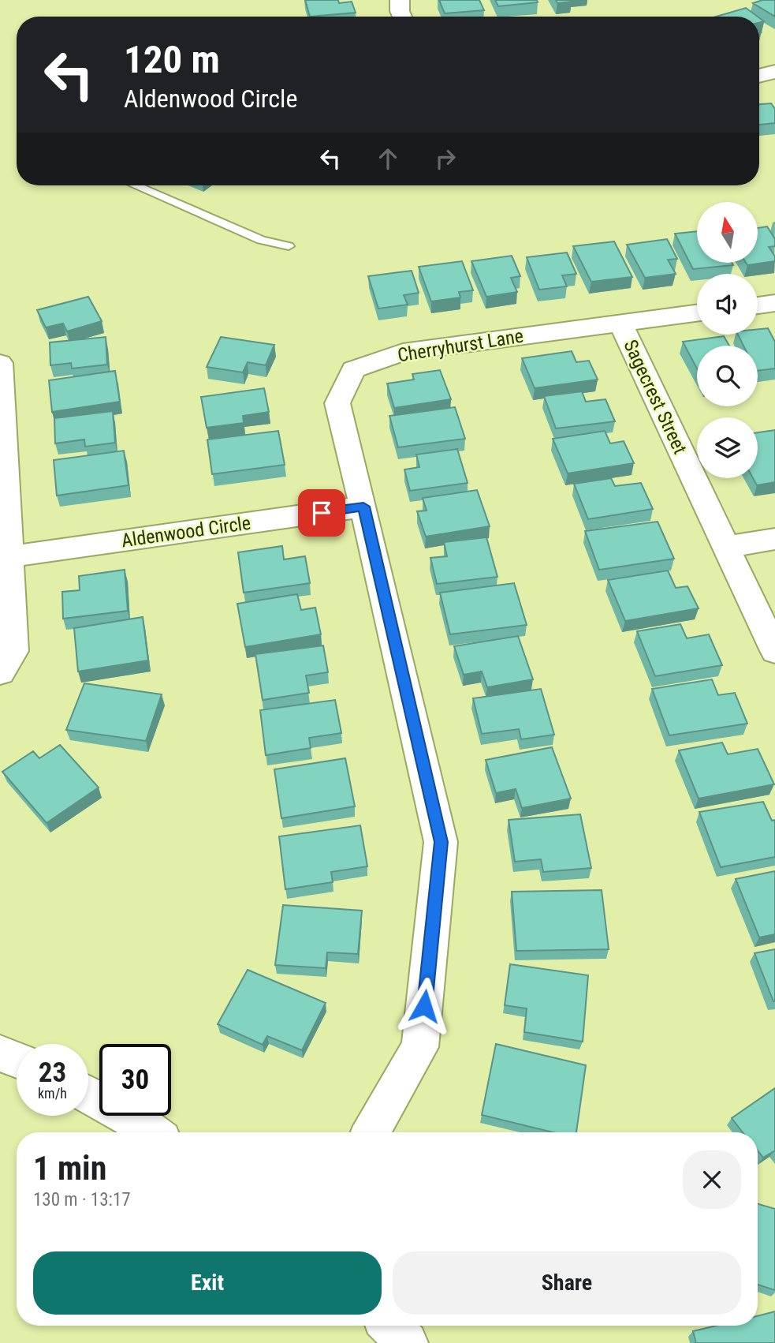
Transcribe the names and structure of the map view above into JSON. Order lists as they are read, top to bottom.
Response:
{
  "streets": {
    "street": ["Cherryhurst Lane", "Sagecrest Street", "Aldenwood Circle"]
  },
  "crossings": [
    ["Cherryhurst Lane", "Sagecrest Street"],
    ["Cherryhurst Lane", "Aldenwood Circle"]
  ],
  "north": "top",
  "page": {
    "turn": ["120 m", "Aldenwood Circle"],
    "speed": "23 km/h",
    "limit": "30",
    "heading": ["1 min", "130 m · 13:17"],
    "buttons": ["Exit", "Share"]
  }
}
